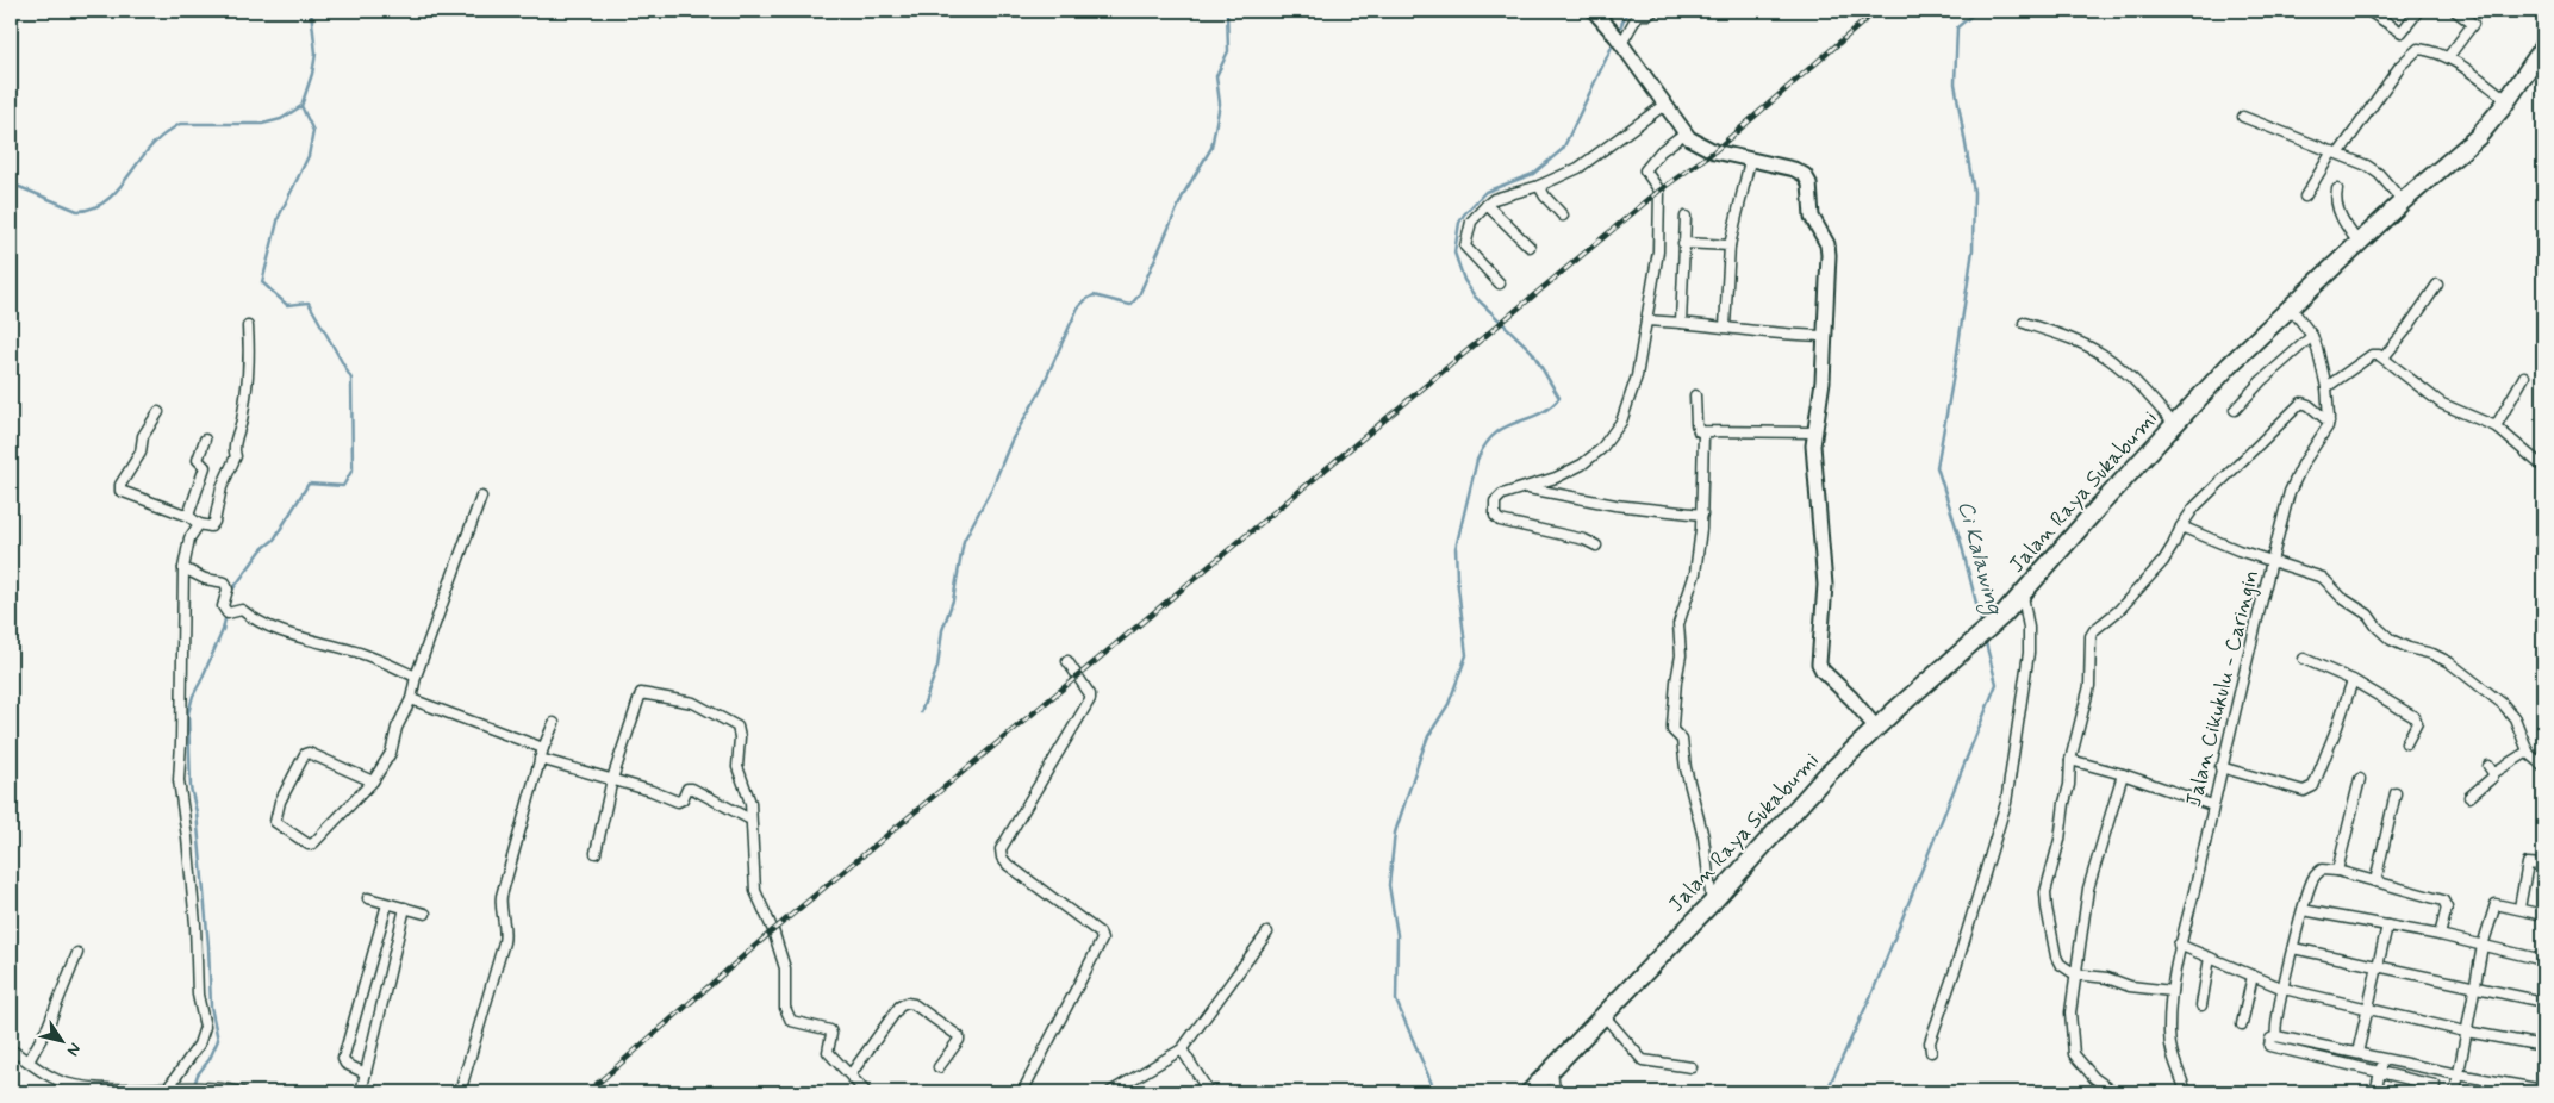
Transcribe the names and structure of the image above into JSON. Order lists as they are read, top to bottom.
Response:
{
  "streets": {
    "highway": ["Jalan Raya Sukabumi"],
    "street": ["Jalan Cikukulu - Caringin"]
  },
  "water": ["Ci Kalawing"],
  "north": "bottom right"
}
